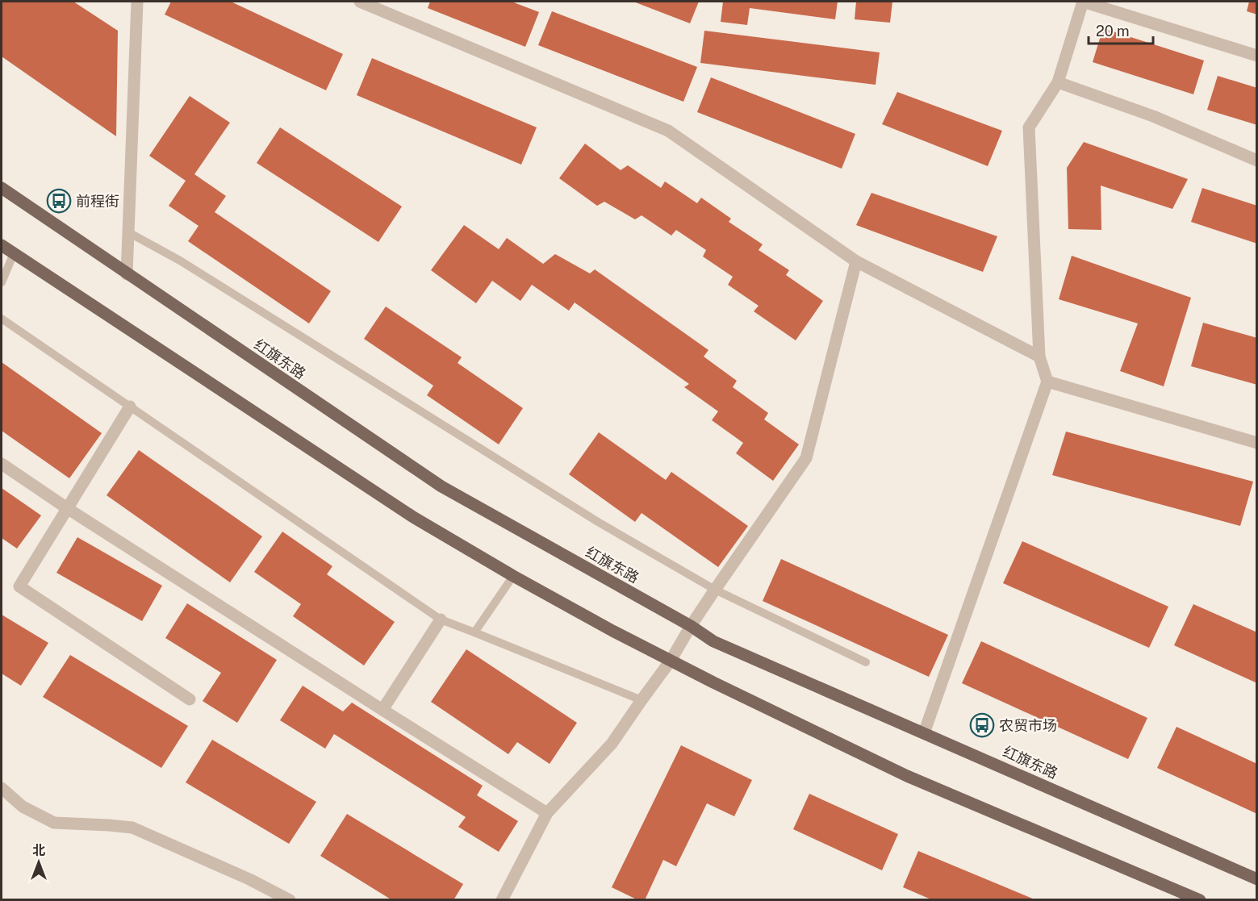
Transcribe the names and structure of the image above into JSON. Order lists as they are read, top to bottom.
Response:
{
  "streets": {
    "main road": ["红旗东路"]
  },
  "places": {
    "bus stop": ["前程街", "农贸市场"]
  },
  "scale_bar": "20 m",
  "north": "top"
}
